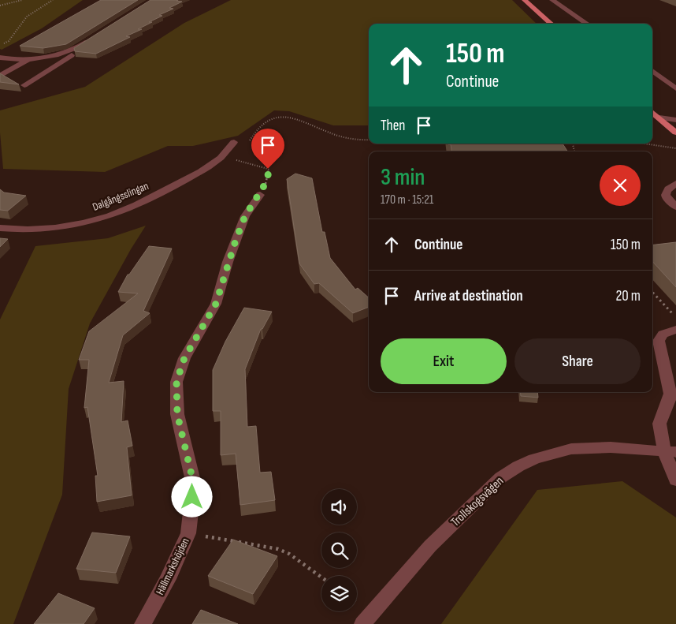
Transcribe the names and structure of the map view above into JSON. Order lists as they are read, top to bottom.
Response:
{
  "streets": {
    "street": ["Dalgångsslingan", "Trollskogsvägen", "Hällmarkshöjden"]
  },
  "page": {
    "turn": ["150 m", "Continue"],
    "then": "Then",
    "heading": ["3 min", "170 m · 15:21"],
    "list": [
      {
        "name": "Continue",
        "value": "150 m"
      },
      {
        "name": "Arrive at destination",
        "value": "20 m"
      }
    ],
    "buttons": ["Exit", "Share"]
  }
}
